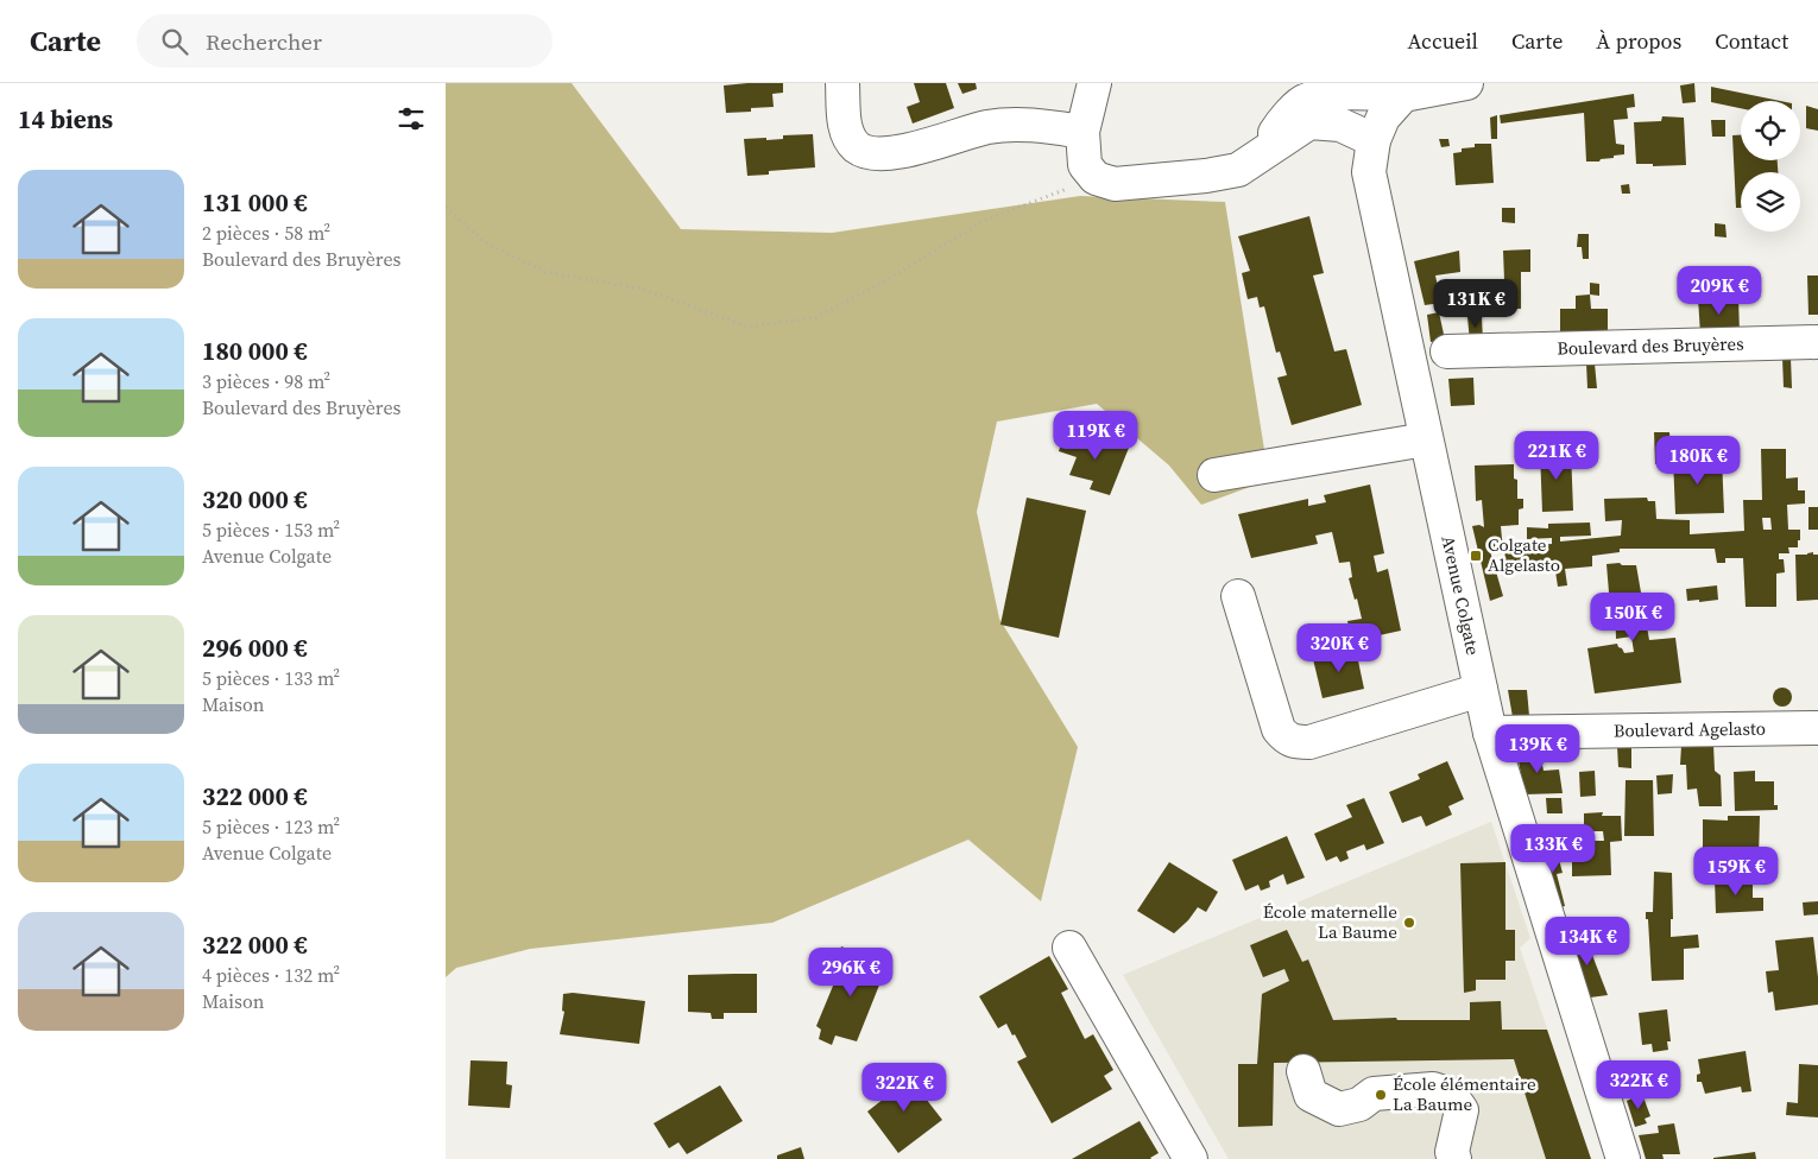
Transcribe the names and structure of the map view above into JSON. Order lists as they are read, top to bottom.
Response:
{
  "streets": {
    "street": ["Boulevard des Bruyères", "Avenue Colgate", "Boulevard Agelasto"]
  },
  "crossings": [
    ["Avenue Colgate", "Boulevard Agelasto"]
  ],
  "places": {
    "transit": ["Colgate Algelasto"],
    "other": ["École maternelle La Baume", "École élémentaire La Baume"]
  },
  "page": {
    "header": "Carte",
    "search": "Rechercher",
    "nav": [
      "Accueil",
      "Carte",
      "À propos",
      "Contact"
    ],
    "heading": "14 biens",
    "list": [
      {
        "name": "131 000 €",
        "note": "2 pièces · 58 m² · Boulevard des Bruyères"
      },
      {
        "name": "180 000 €",
        "note": "3 pièces · 98 m² · Boulevard des Bruyères"
      },
      {
        "name": "320 000 €",
        "note": "5 pièces · 153 m² · Avenue Colgate"
      },
      {
        "name": "296 000 €",
        "note": "5 pièces · 133 m² · Maison"
      },
      {
        "name": "322 000 €",
        "note": "5 pièces · 123 m² · Avenue Colgate"
      },
      {
        "name": "322 000 €",
        "note": "4 pièces · 132 m² · Maison"
      }
    ],
    "price": [
      "209K €",
      "131K €",
      "119K €",
      "221K €",
      "180K €",
      "150K €",
      "320K €",
      "139K €",
      "133K €",
      "159K €",
      "134K €",
      "296K €",
      "322K €",
      "322K €"
    ]
  }
}
